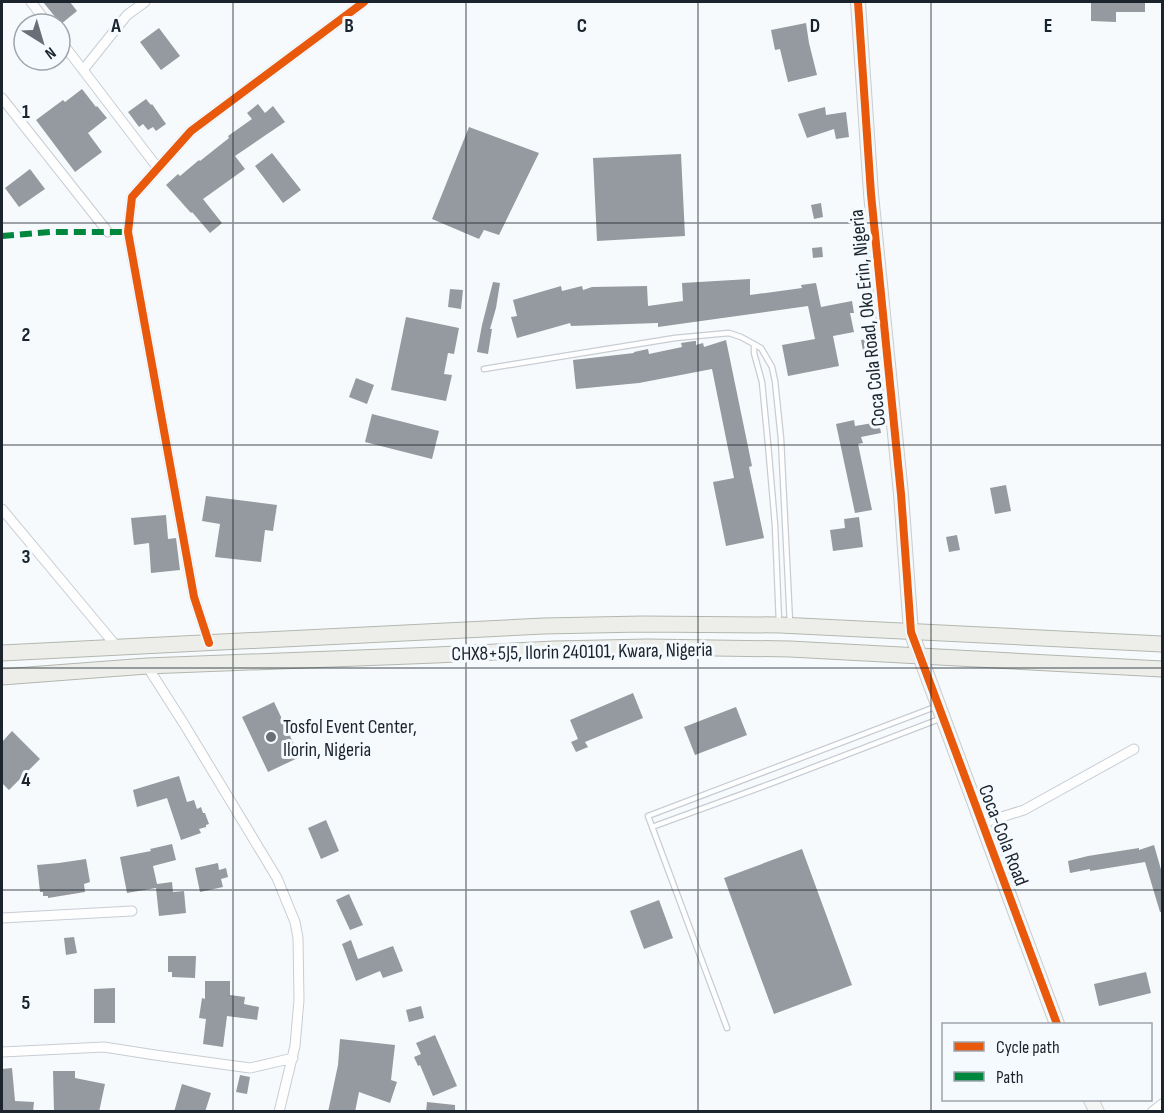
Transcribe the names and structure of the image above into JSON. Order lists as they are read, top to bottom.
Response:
{
  "streets": {
    "main road": ["CHX8+5J5, Ilorin 240101, Kwara, Nigeria"],
    "street": ["Coca Cola Road, Oko Erin, Nigeria", "Coca-Cola Road"]
  },
  "crossings": [
    ["Coca Cola Road, Oko Erin, Nigeria", "CHX8+5J5, Ilorin 240101, Kwara, Nigeria"],
    ["Coca Cola Road, Oko Erin, Nigeria", "Coca-Cola Road"],
    ["CHX8+5J5, Ilorin 240101, Kwara, Nigeria", "Coca-Cola Road"]
  ],
  "places": ["Tosfol Event Center, Ilorin, Nigeria"],
  "legend": ["Cycle path", "Path"],
  "north": "bottom right",
  "grid": {
    "columns": [
      "A",
      "B",
      "C",
      "D",
      "E"
    ],
    "rows": [
      "1",
      "2",
      "3",
      "4",
      "5"
    ]
  }
}
